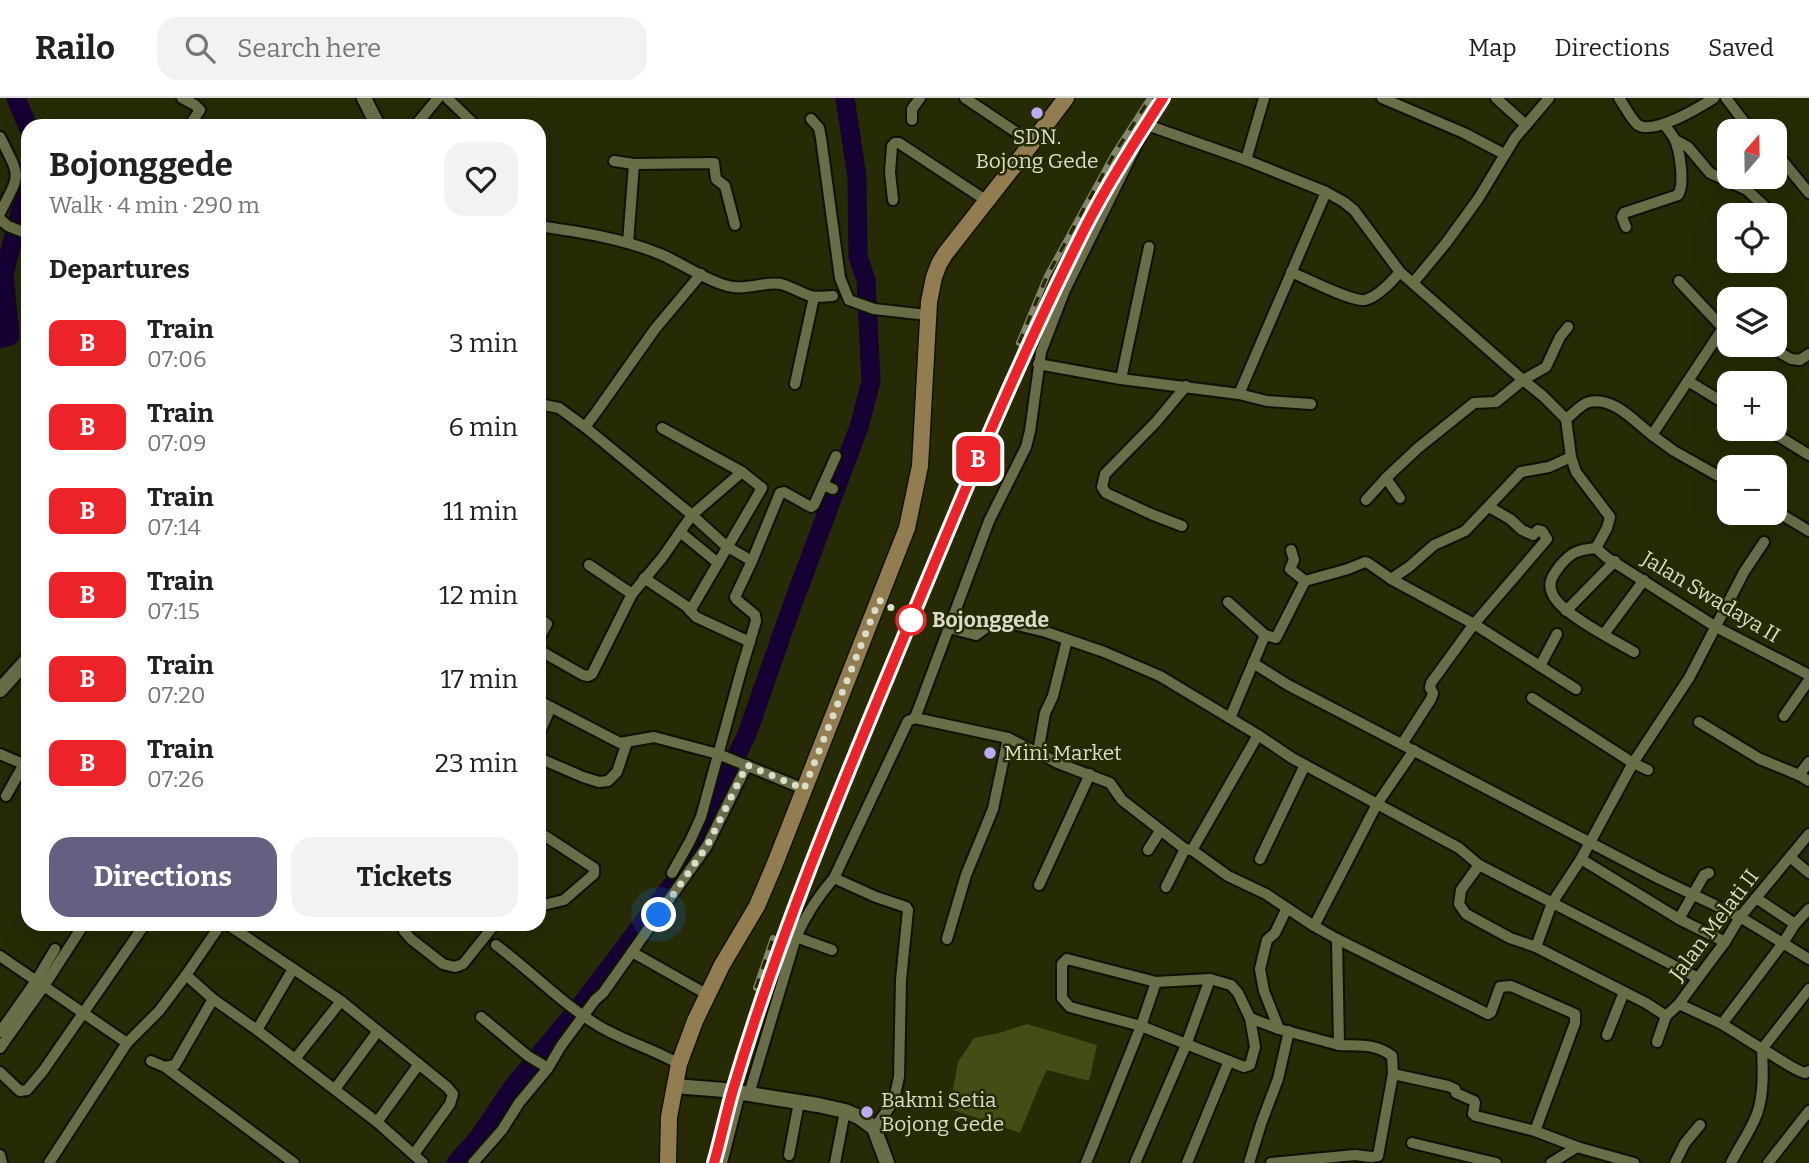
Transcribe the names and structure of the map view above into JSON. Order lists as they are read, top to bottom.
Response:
{
  "streets": {
    "street": ["Jalan Swadaya II", "Jalan Melati II"]
  },
  "places": [
    "SDN. Bojong Gede",
    "Bojonggede",
    "Mini Market",
    "Bakmi Setia Bojong Gede"
  ],
  "north": "top",
  "page": {
    "header": "Railo",
    "search": "Search here",
    "nav": ["Map", "Directions", "Saved"],
    "on_map": "B",
    "map_buttons": ["+", "−"],
    "heading": [
      ["Bojonggede", "Walk · 4 min · 290 m"],
      "Departures"
    ],
    "list": [
      {
        "mark": "B",
        "name": "Train",
        "note": "07:06",
        "value": "3 min"
      },
      {
        "mark": "B",
        "name": "Train",
        "note": "07:09",
        "value": "6 min"
      },
      {
        "mark": "B",
        "name": "Train",
        "note": "07:14",
        "value": "11 min"
      },
      {
        "mark": "B",
        "name": "Train",
        "note": "07:15",
        "value": "12 min"
      },
      {
        "mark": "B",
        "name": "Train",
        "note": "07:20",
        "value": "17 min"
      },
      {
        "mark": "B",
        "name": "Train",
        "note": "07:26",
        "value": "23 min"
      }
    ],
    "buttons": ["Directions", "Tickets"]
  }
}
